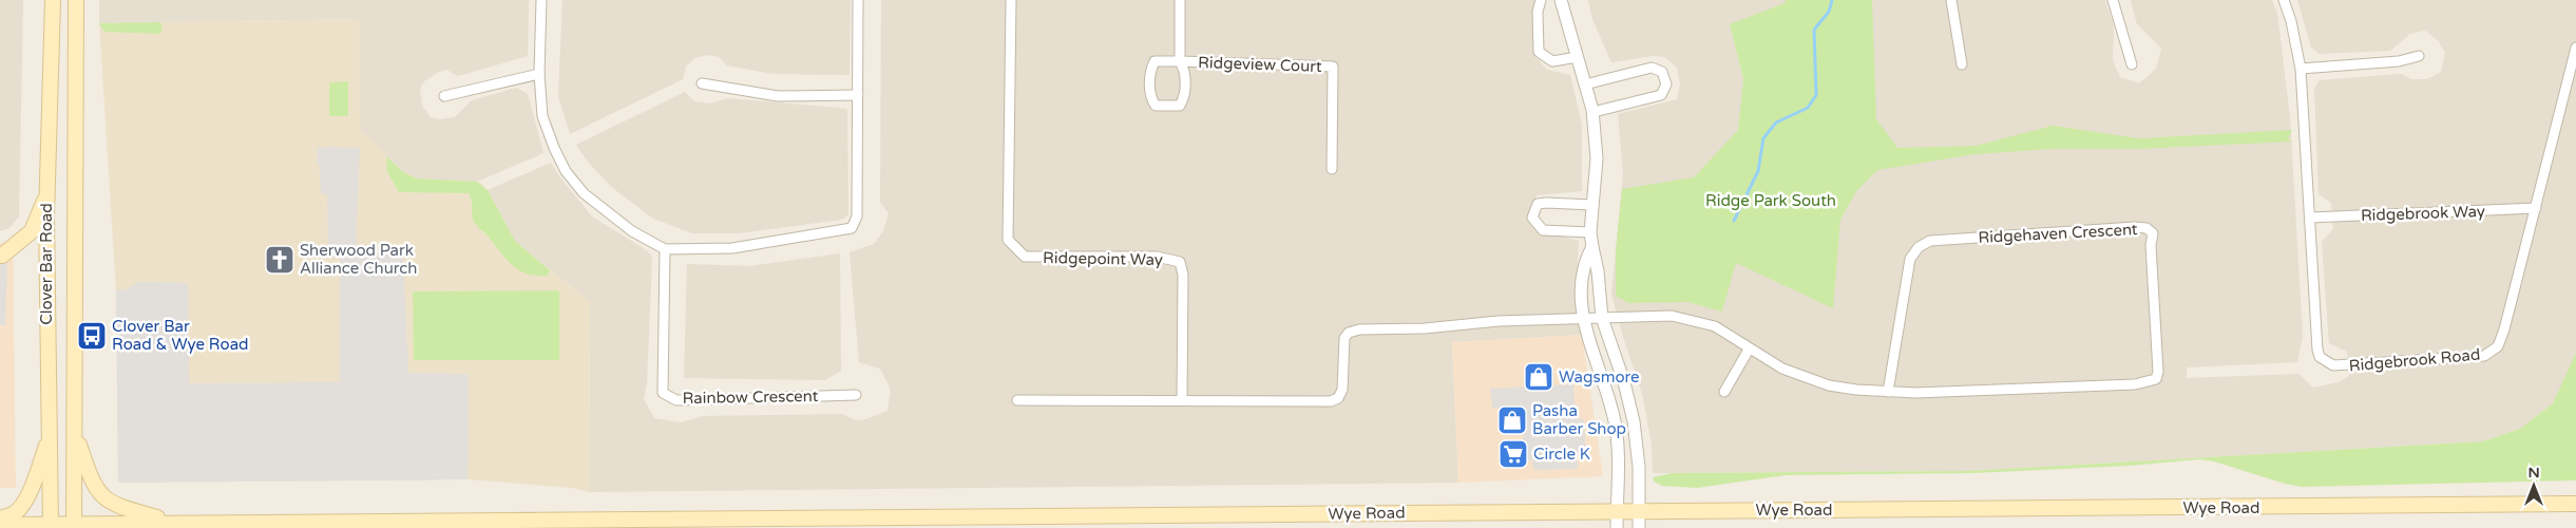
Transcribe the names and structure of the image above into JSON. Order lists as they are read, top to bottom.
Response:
{
  "streets": {
    "main road": ["Clover Bar Road", "Wye Road"],
    "street": [
      "Ridgeview Court",
      "Ridgebrook Way",
      "Ridgehaven Crescent",
      "Ridgepoint Way",
      "Ridgebrook Road",
      "Rainbow Crescent"
    ]
  },
  "crossings": [
    ["Ridgebrook Way", "Ridgebrook Road"],
    ["Clover Bar Road", "Wye Road"]
  ],
  "parks": ["Ridge Park South"],
  "places": {
    "church": ["Sherwood Park Alliance Church"],
    "bus stop": ["Clover Bar Road & Wye Road"],
    "shop": ["Wagsmore", "Pasha Barber Shop"],
    "supermarket": ["Circle K"]
  },
  "north": "top"
}
